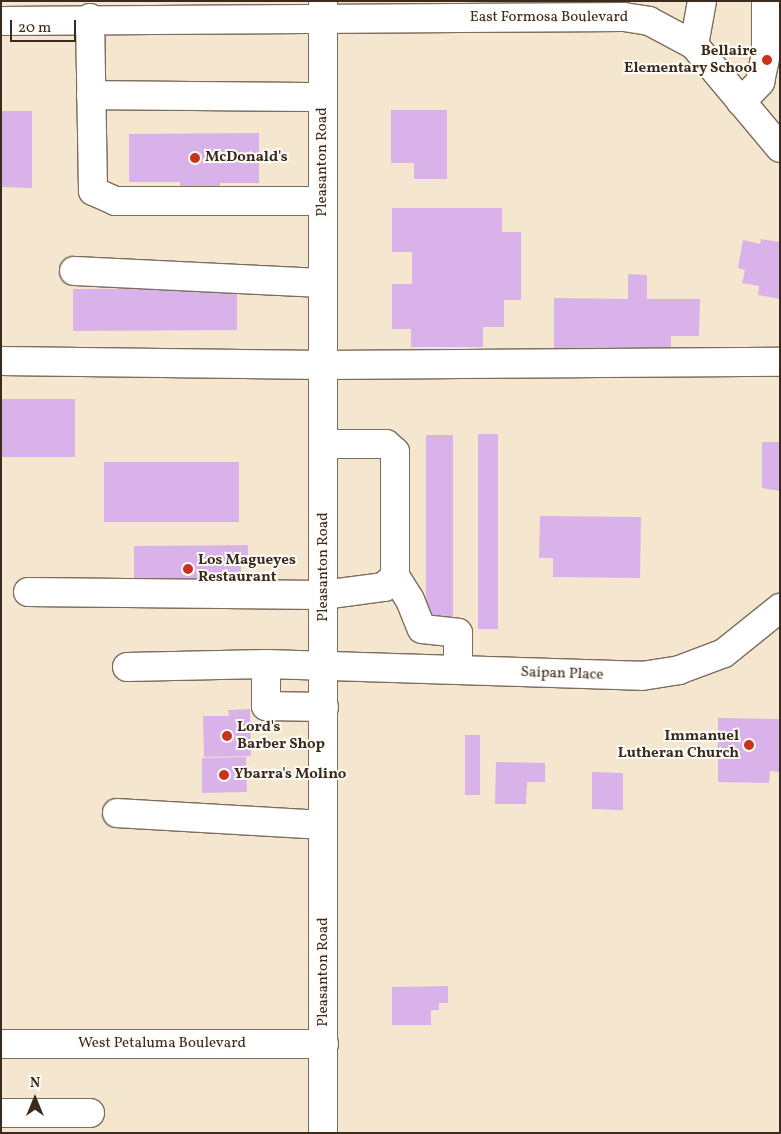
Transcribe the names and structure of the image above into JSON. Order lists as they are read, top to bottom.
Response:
{
  "streets": {
    "street": [
      "East Formosa Boulevard",
      "Pleasanton Road",
      "Saipan Place",
      "West Petaluma Boulevard"
    ]
  },
  "crossings": [
    ["East Formosa Boulevard", "Pleasanton Road"],
    ["Pleasanton Road", "Saipan Place"],
    ["Pleasanton Road", "West Petaluma Boulevard"]
  ],
  "places": [
    "Bellaire Elementary School",
    "McDonald's",
    "Los Magueyes Restaurant",
    "Lord's Barber Shop",
    "Immanuel Lutheran Church",
    "Ybarra's Molino"
  ],
  "scale_bar": "20 m",
  "north": "top"
}
